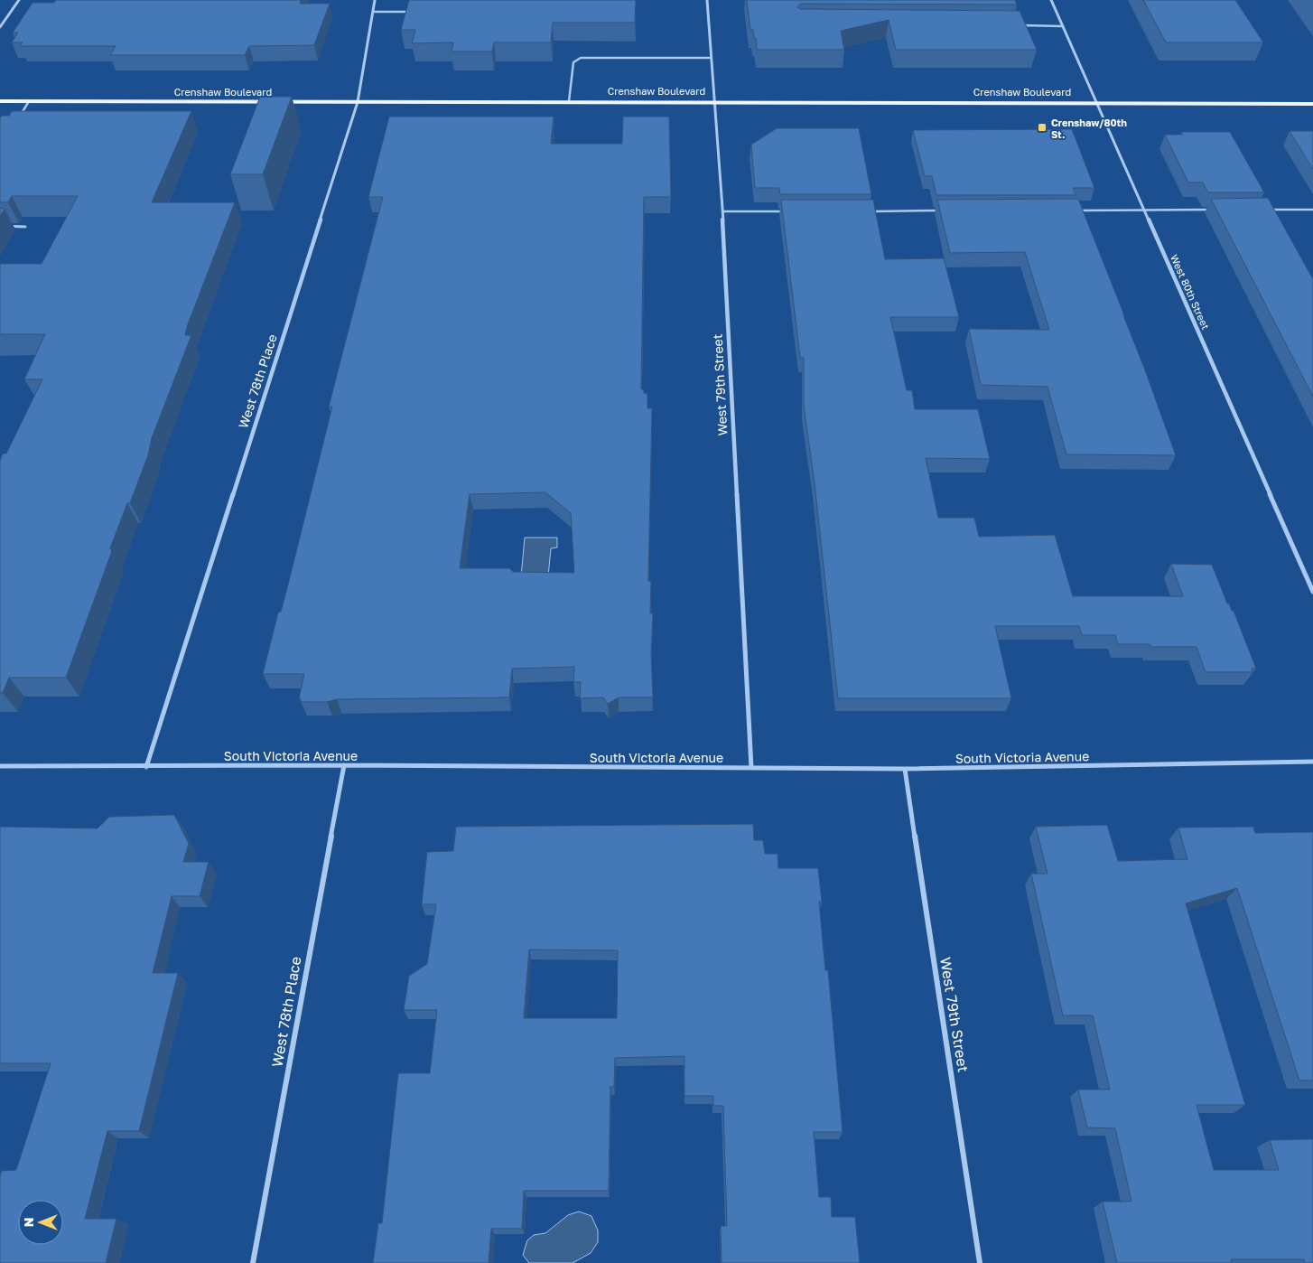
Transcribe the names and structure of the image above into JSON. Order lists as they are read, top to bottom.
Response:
{
  "streets": {
    "main road": ["Crenshaw Boulevard"],
    "street": [
      "West 80th Street",
      "West 78th Place",
      "West 79th Street",
      "South Victoria Avenue"
    ]
  },
  "crossings": [
    ["Crenshaw Boulevard", "West 80th Street"],
    ["Crenshaw Boulevard", "West 78th Place"],
    ["Crenshaw Boulevard", "West 79th Street"],
    ["West 78th Place", "South Victoria Avenue"],
    ["West 79th Street", "South Victoria Avenue"]
  ],
  "places": {
    "transit": ["Crenshaw/80th St."]
  },
  "north": "left"
}
